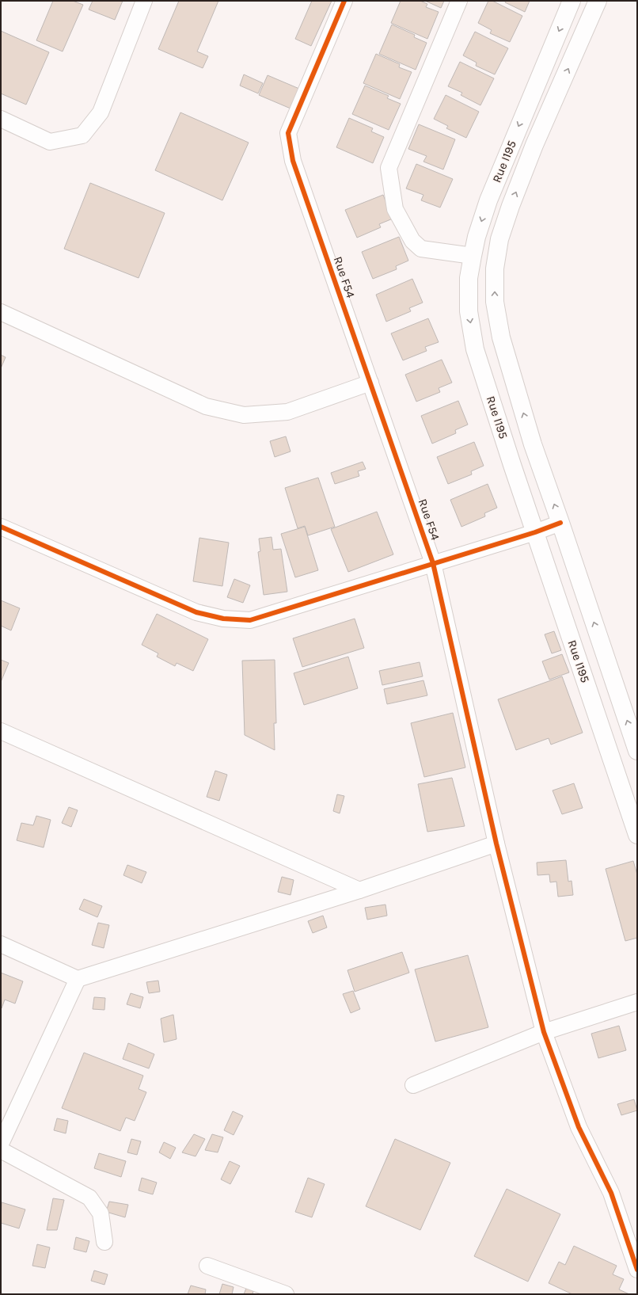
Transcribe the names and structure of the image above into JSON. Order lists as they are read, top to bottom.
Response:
{
  "streets": {
    "main road": ["Rue I195"],
    "street": ["Rue F54"]
  }
}
